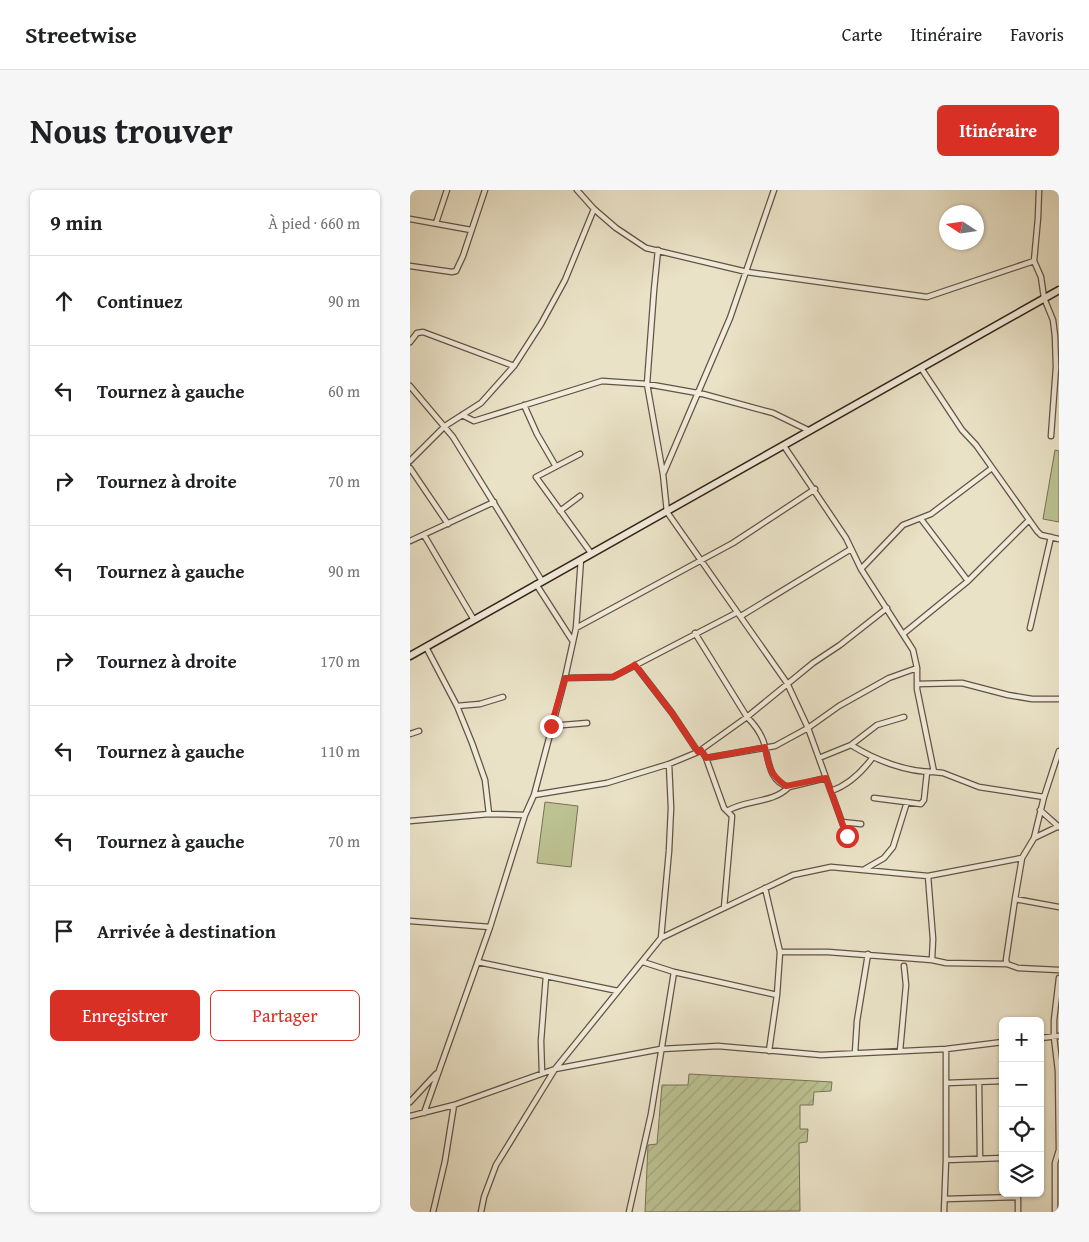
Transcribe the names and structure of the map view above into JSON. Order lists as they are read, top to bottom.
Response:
{
  "north": "left",
  "page": {
    "header": "Streetwise",
    "nav": ["Carte", "Itinéraire", "Favoris"],
    "title": "Nous trouver",
    "buttons": [
      "Itinéraire",
      ["Enregistrer", "Partager"]
    ],
    "heading": ["9 min", "À pied · 660 m"],
    "list": [
      ["Continuez", "90 m"],
      ["Tournez à gauche", "60 m"],
      ["Tournez à droite", "70 m"],
      ["Tournez à gauche", "90 m"],
      ["Tournez à droite", "170 m"],
      ["Tournez à gauche", "110 m"],
      ["Tournez à gauche", "70 m"],
      "Arrivée à destination"
    ],
    "map_buttons": ["+", "−"]
  }
}
